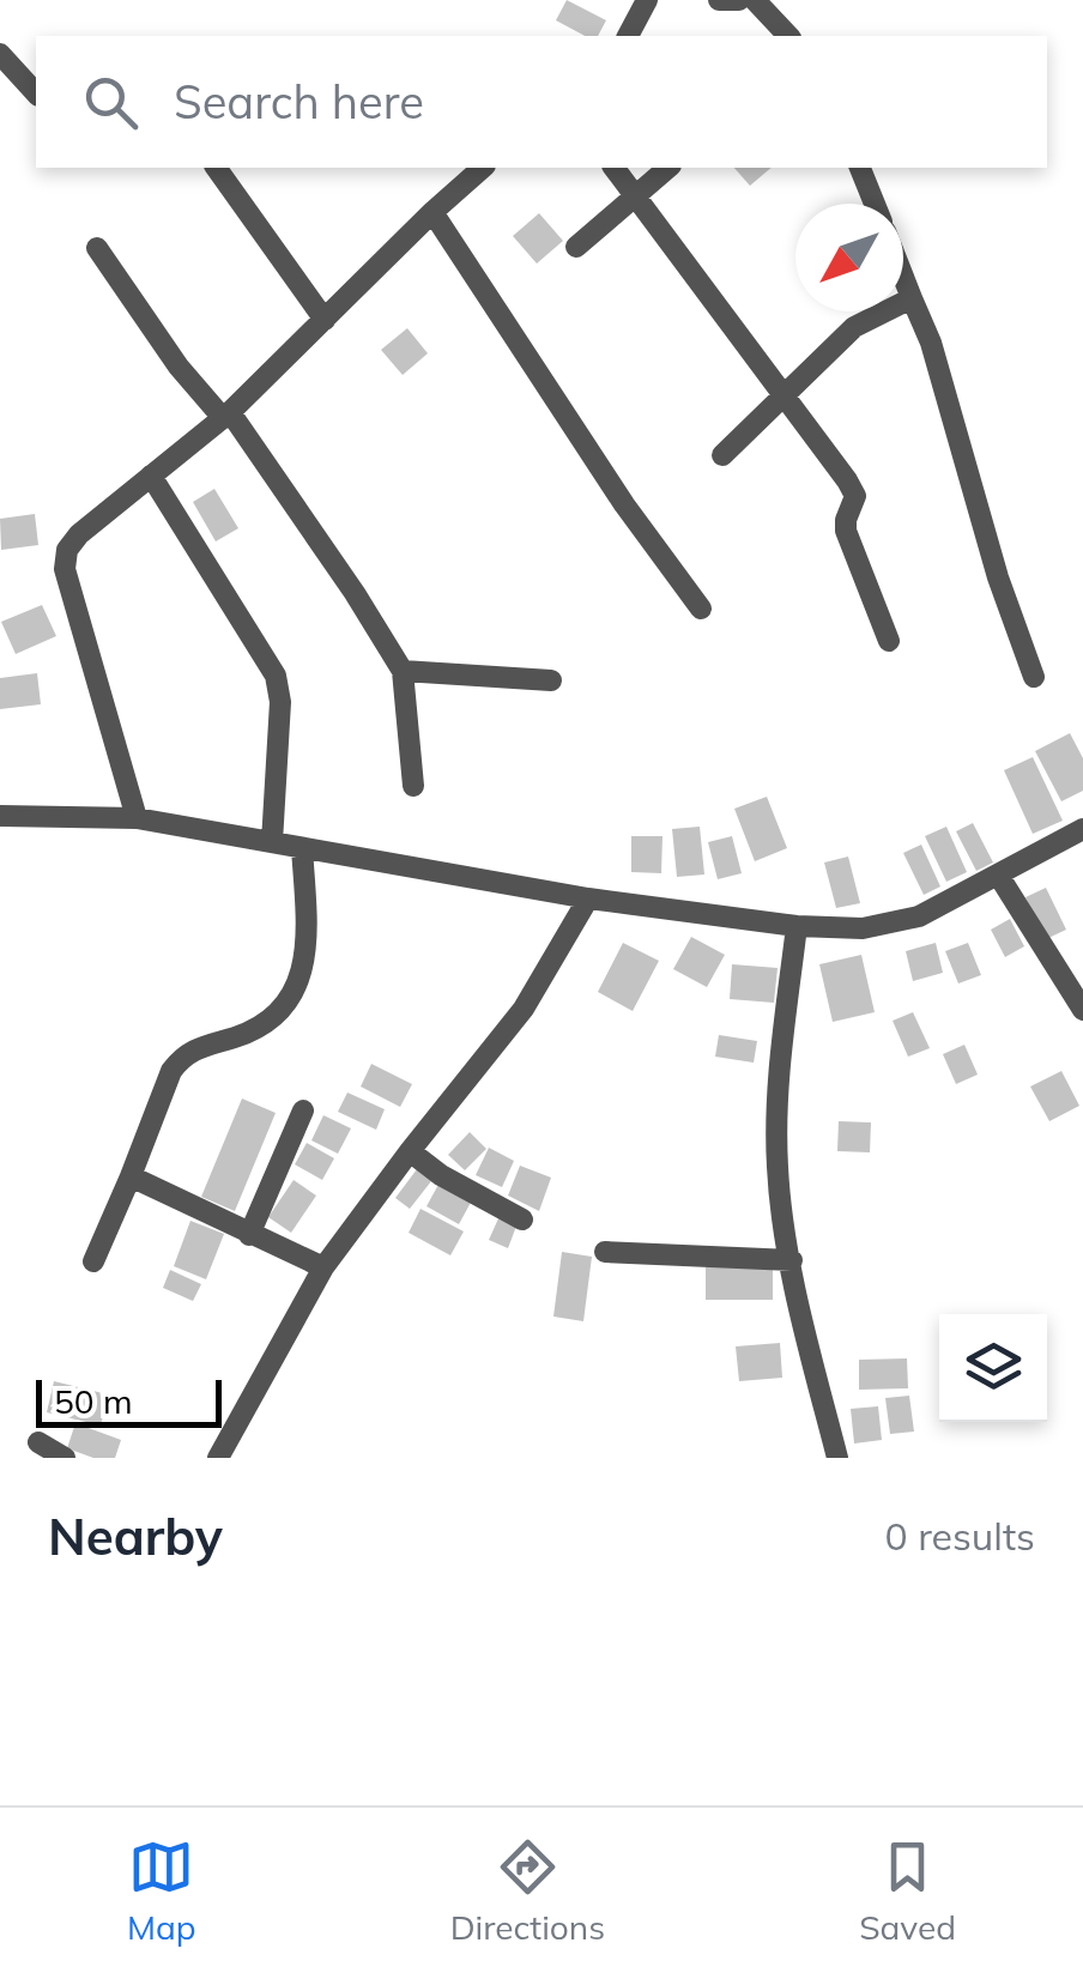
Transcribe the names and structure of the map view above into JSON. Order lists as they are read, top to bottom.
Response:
{
  "scale_bar": "50 m",
  "north": "bottom left",
  "page": {
    "search": "Search here",
    "scale": "50 m",
    "heading": ["Nearby", "0 results"],
    "nav": ["Map", "Directions", "Saved"]
  }
}
